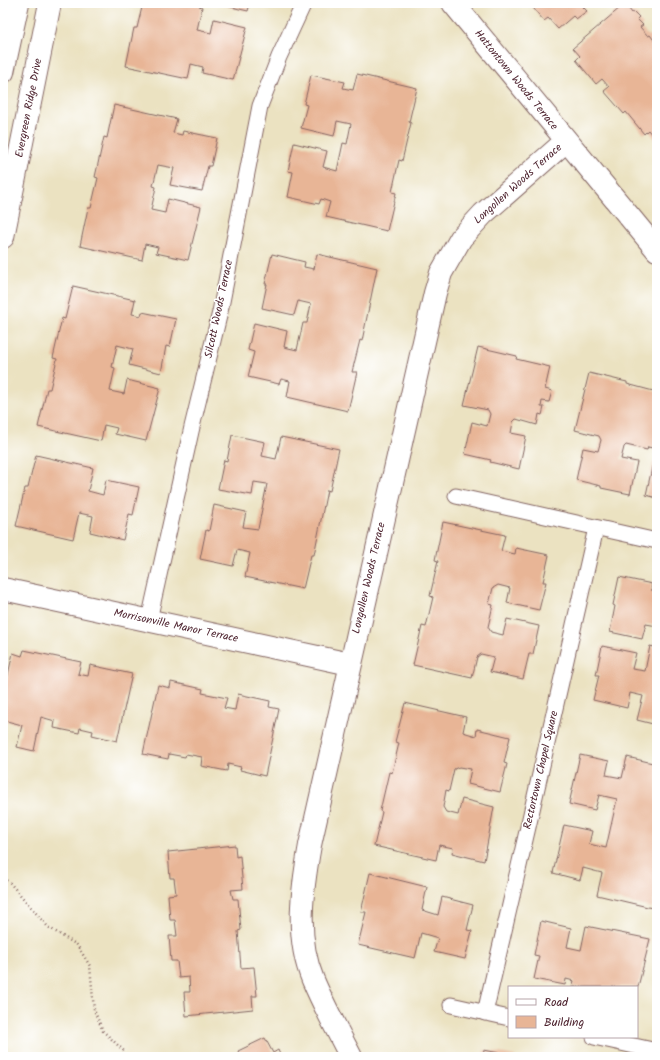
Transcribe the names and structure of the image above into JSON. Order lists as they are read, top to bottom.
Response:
{
  "streets": {
    "street": [
      "Hattontown Woods Terrace",
      "Evergreen Ridge Drive",
      "Longollen Woods Terrace",
      "Morrisonville Manor Terrace"
    ],
    "lane": ["Silcott Woods Terrace", "Rectortown Chapel Square"]
  },
  "crossings": [
    ["Hattontown Woods Terrace", "Longollen Woods Terrace"],
    ["Longollen Woods Terrace", "Morrisonville Manor Terrace"],
    ["Silcott Woods Terrace", "Morrisonville Manor Terrace"]
  ],
  "legend": ["Road", "Building"]
}
